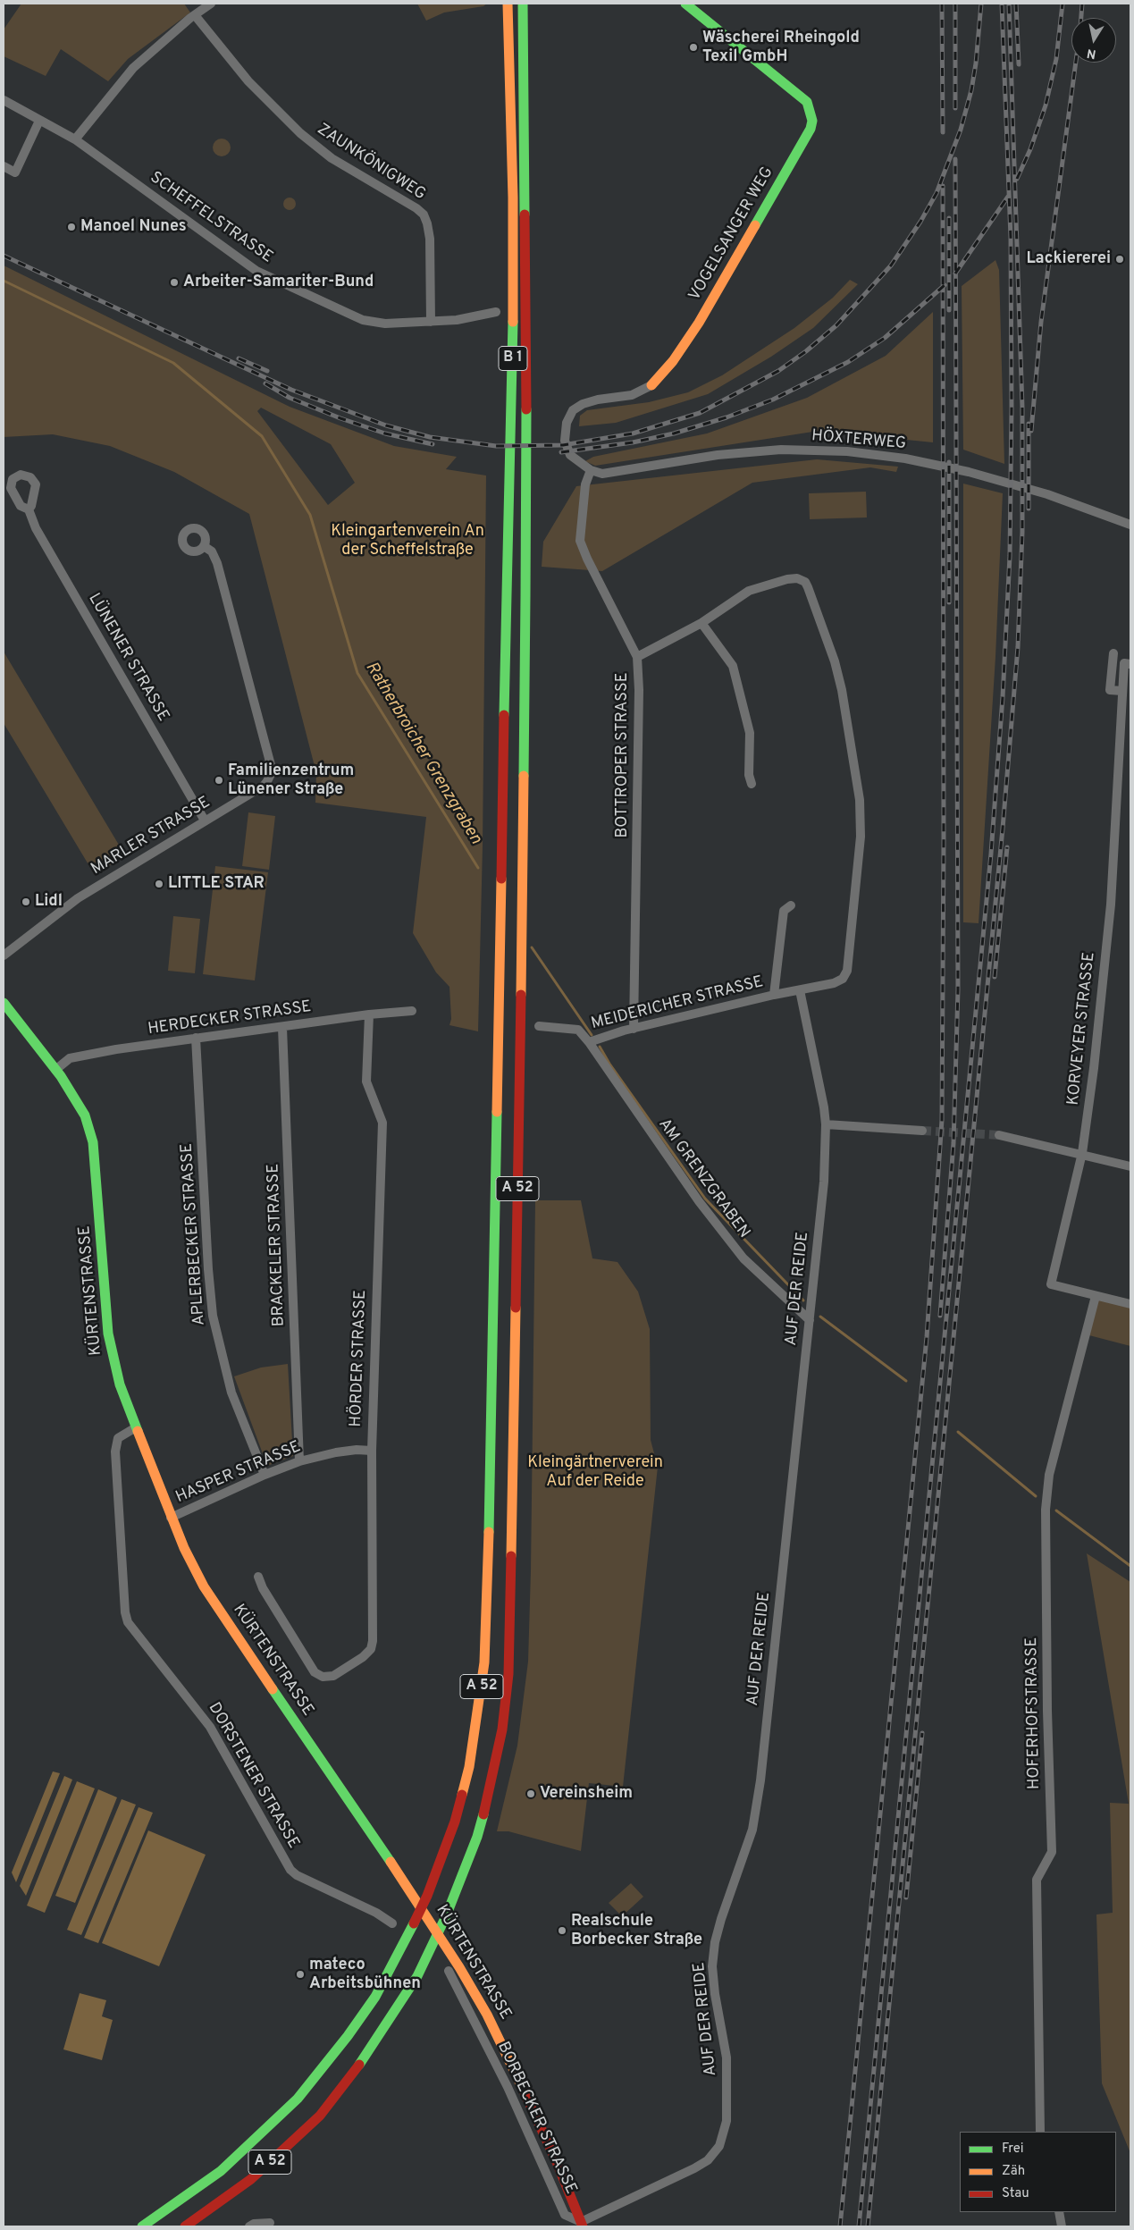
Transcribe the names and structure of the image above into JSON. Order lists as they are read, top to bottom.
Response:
{
  "streets": {
    "main road": [
      "VOGELSANGER WEG",
      "B 1",
      "A 52",
      "KÜRTENSTRASSE"
    ],
    "street": [
      "ZAUNKÖNIGWEG",
      "SCHEFFELSTRASSE",
      "HÖXTERWEG",
      "LÜNENER STRASSE",
      "BOTTROPER STRASSE",
      "MARLER STRASSE",
      "MEIDERICHER STRASSE",
      "HERDECKER STRASSE",
      "KORVEYER STRASSE",
      "AM GRENZGRABEN",
      "APLERBECKER STRASSE",
      "BRACKELER STRASSE",
      "AUF DER REIDE",
      "HÖRDER STRASSE",
      "HASPER STRASSE",
      "HOFERHOFSTRASSE",
      "DORSTENER STRASSE",
      "BORBECKER STRASSE"
    ]
  },
  "crossings": [
    ["ZAUNKÖNIGWEG", "SCHEFFELSTRASSE"],
    ["VOGELSANGER WEG", "HÖXTERWEG"],
    ["B 1", "A 52"],
    ["HÖXTERWEG", "BOTTROPER STRASSE"],
    ["LÜNENER STRASSE", "MARLER STRASSE"],
    ["BOTTROPER STRASSE", "MEIDERICHER STRASSE"],
    ["MEIDERICHER STRASSE", "AM GRENZGRABEN"],
    ["MEIDERICHER STRASSE", "AUF DER REIDE"],
    ["HERDECKER STRASSE", "APLERBECKER STRASSE"],
    ["HERDECKER STRASSE", "BRACKELER STRASSE"],
    ["HERDECKER STRASSE", "KÜRTENSTRASSE"],
    ["HERDECKER STRASSE", "HÖRDER STRASSE"],
    ["KORVEYER STRASSE", "HOFERHOFSTRASSE"],
    ["AM GRENZGRABEN", "AUF DER REIDE"],
    ["APLERBECKER STRASSE", "HASPER STRASSE"],
    ["BRACKELER STRASSE", "HASPER STRASSE"],
    ["AUF DER REIDE", "KÜRTENSTRASSE"],
    ["AUF DER REIDE", "BORBECKER STRASSE"],
    ["KÜRTENSTRASSE", "HASPER STRASSE"],
    ["KÜRTENSTRASSE", "DORSTENER STRASSE"],
    ["KÜRTENSTRASSE", "BORBECKER STRASSE"],
    ["HÖRDER STRASSE", "HASPER STRASSE"]
  ],
  "water": ["Ratherbroicher Grenzgraben"],
  "parks": ["Kleingartenverein An der Scheffelstraße", "Kleingärtnerverein Auf der Reide"],
  "places": [
    "Wäscherei Rheingold Texil GmbH",
    "Manoel Nunes",
    "Lackiererei",
    "Arbeiter-Samariter-Bund",
    "Familienzentrum Lünener Straße",
    "LITTLE STAR",
    "Lidl",
    "Vereinsheim",
    "Realschule Borbecker Straße",
    "mateco Arbeitsbühnen"
  ],
  "legend": ["Frei", "Zäh", "Stau"],
  "north": "bottom"
}
